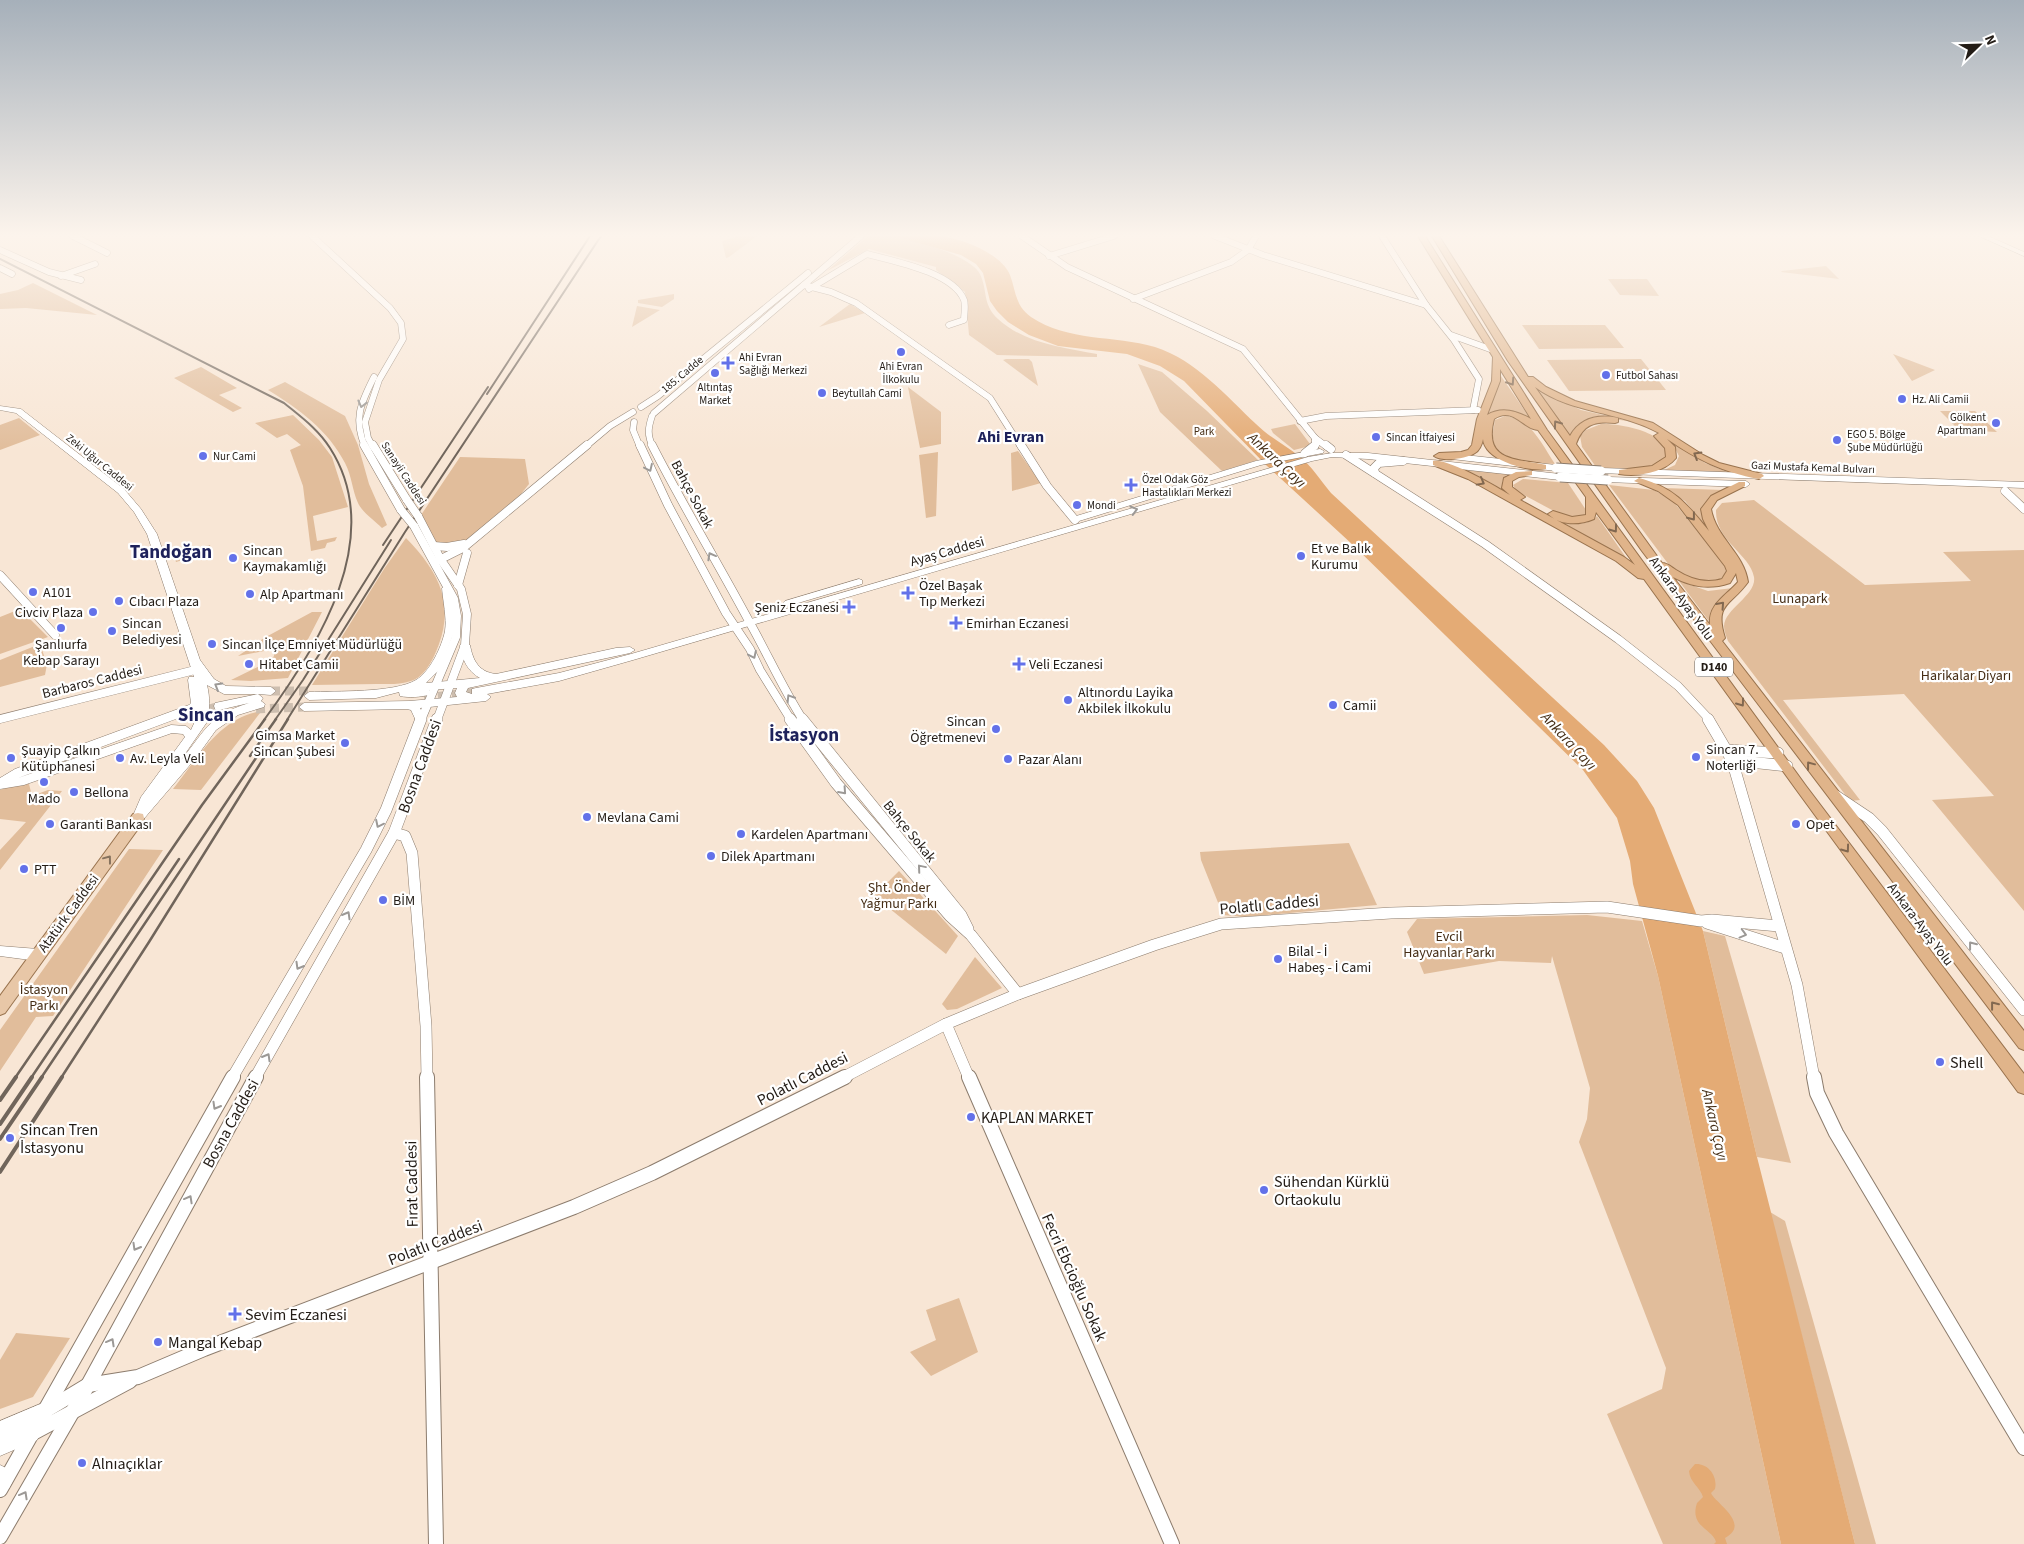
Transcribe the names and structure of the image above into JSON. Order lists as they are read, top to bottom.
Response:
{
  "streets": {
    "highway": ["Ankara-Ayaş Yolu", "D140"],
    "main road": [
      "Zeki Uğur Caddesi",
      "Gazi Mustafa Kemal Bulvarı",
      "Ayaş Caddesi",
      "Atatürk Caddesi"
    ],
    "street": [
      "185. Cadde",
      "Sanayii Caddesi",
      "Bahçe Sokak",
      "Barbaros Caddesi",
      "Bosna Caddesi",
      "Polatlı Caddesi",
      "Fırat Caddesi",
      "Fecri Ebcioğlu Sokak"
    ]
  },
  "crossings": [
    ["185. Cadde", "Sanayii Caddesi"],
    ["185. Cadde", "Bahçe Sokak"],
    ["185. Cadde", "Bosna Caddesi"],
    ["Sanayii Caddesi", "Bosna Caddesi"],
    ["Bahçe Sokak", "Ayaş Caddesi"],
    ["Bosna Caddesi", "Polatlı Caddesi"],
    ["Bosna Caddesi", "Fırat Caddesi"],
    ["Polatlı Caddesi", "Fırat Caddesi"],
    ["Polatlı Caddesi", "Fecri Ebcioğlu Sokak"]
  ],
  "one_way": ["Sanayii Caddesi", "Atatürk Caddesi"],
  "districts": [
    "Ahi Evran",
    "Tandoğan",
    "Sincan",
    "İstasyon"
  ],
  "water": ["Ankara Çayı"],
  "parks": [
    "Park",
    "Lunapark",
    "Harikalar Diyarı",
    "Şht. Önder Yağmur Parkı",
    "Evcil Hayvanlar Parkı",
    "İstasyon Parkı"
  ],
  "places": {
    "other": [
      "Ahi Evran İlkokulu",
      "Altıntaş Market",
      "Futbol Sahası",
      "Beytullah Cami",
      "Hz. Ali Camii",
      "Gölkent Apartmanı",
      "Sincan İtfaiyesi",
      "EGO 5. Bölge Şube Müdürlüğü",
      "Nur Cami",
      "Mondi",
      "Et ve Balık Kurumu",
      "Sincan Kaymakamlığı",
      "A101",
      "Alp Apartmanı",
      "Cıbacı Plaza",
      "Civciv Plaza",
      "Şanlıurfa Kebap Sarayı",
      "Sincan Belediyesi",
      "Sincan İlçe Emniyet Müdürlüğü",
      "Hitabet Camii",
      "Altınordu Layika Akbilek İlkokulu",
      "Camii",
      "Sincan Öğretmenevi",
      "Gimsa Market Sincan Şubesi",
      "Sincan 7. Noterliği",
      "Şuayip Çalkın Kütüphanesi",
      "Av. Leyla Veli",
      "Pazar Alanı",
      "Mado",
      "Bellona",
      "Mevlana Cami",
      "Garanti Bankası",
      "Opet",
      "Kardelen Apartmanı",
      "Dilek Apartmanı",
      "PTT",
      "BİM",
      "Bilal - İ Habeş - İ Cami",
      "Shell",
      "KAPLAN MARKET",
      "Sincan Tren İstasyonu",
      "Sühendan Kürklü Ortaokulu",
      "Mangal Kebap",
      "Alnıaçıklar"
    ],
    "health": [
      "Ahi Evran Sağlığı Merkezi",
      "Özel Odak Göz Hastalıkları Merkezi",
      "Özel Başak Tıp Merkezi",
      "Şeniz Eczanesi",
      "Emirhan Eczanesi",
      "Veli Eczanesi",
      "Sevim Eczanesi"
    ]
  },
  "north": "top right"
}
